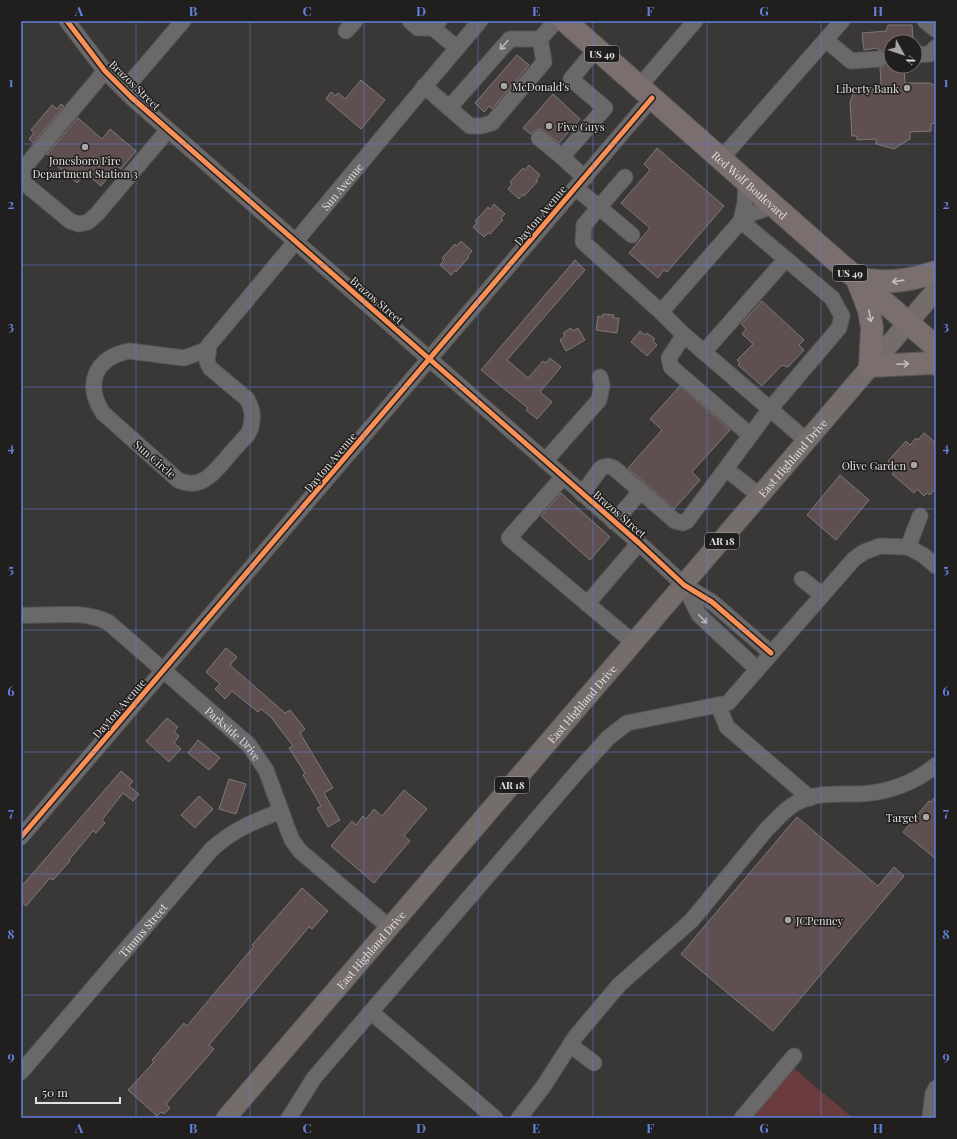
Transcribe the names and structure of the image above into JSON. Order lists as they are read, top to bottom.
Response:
{
  "streets": {
    "highway": ["US 49", "Red Wolf Boulevard"],
    "main road": ["East Highland Drive", "AR 18"],
    "street": [
      "Brazos Street",
      "Sun Avenue",
      "Dayton Avenue",
      "Sun Circle",
      "Parkside Drive",
      "Timms Street"
    ]
  },
  "crossings": [
    ["Brazos Street", "Sun Avenue"],
    ["Brazos Street", "Dayton Avenue"],
    ["Brazos Street", "East Highland Drive"],
    ["Red Wolf Boulevard", "Dayton Avenue"],
    ["Red Wolf Boulevard", "East Highland Drive"],
    ["Sun Avenue", "Sun Circle"],
    ["Dayton Avenue", "Parkside Drive"],
    ["East Highland Drive", "Parkside Drive"],
    ["Parkside Drive", "Timms Street"]
  ],
  "places": [
    "McDonald's",
    "Liberty Bank",
    "Five Guys",
    "Jonesboro Fire Department Station 3",
    "Olive Garden",
    "Target",
    "JCPenney"
  ],
  "scale_bar": "50 m",
  "north": "bottom right",
  "grid": {
    "columns": [
      "A",
      "B",
      "C",
      "D",
      "E",
      "F",
      "G",
      "H"
    ],
    "rows": [
      "1",
      "2",
      "3",
      "4",
      "5",
      "6",
      "7",
      "8",
      "9"
    ]
  }
}
